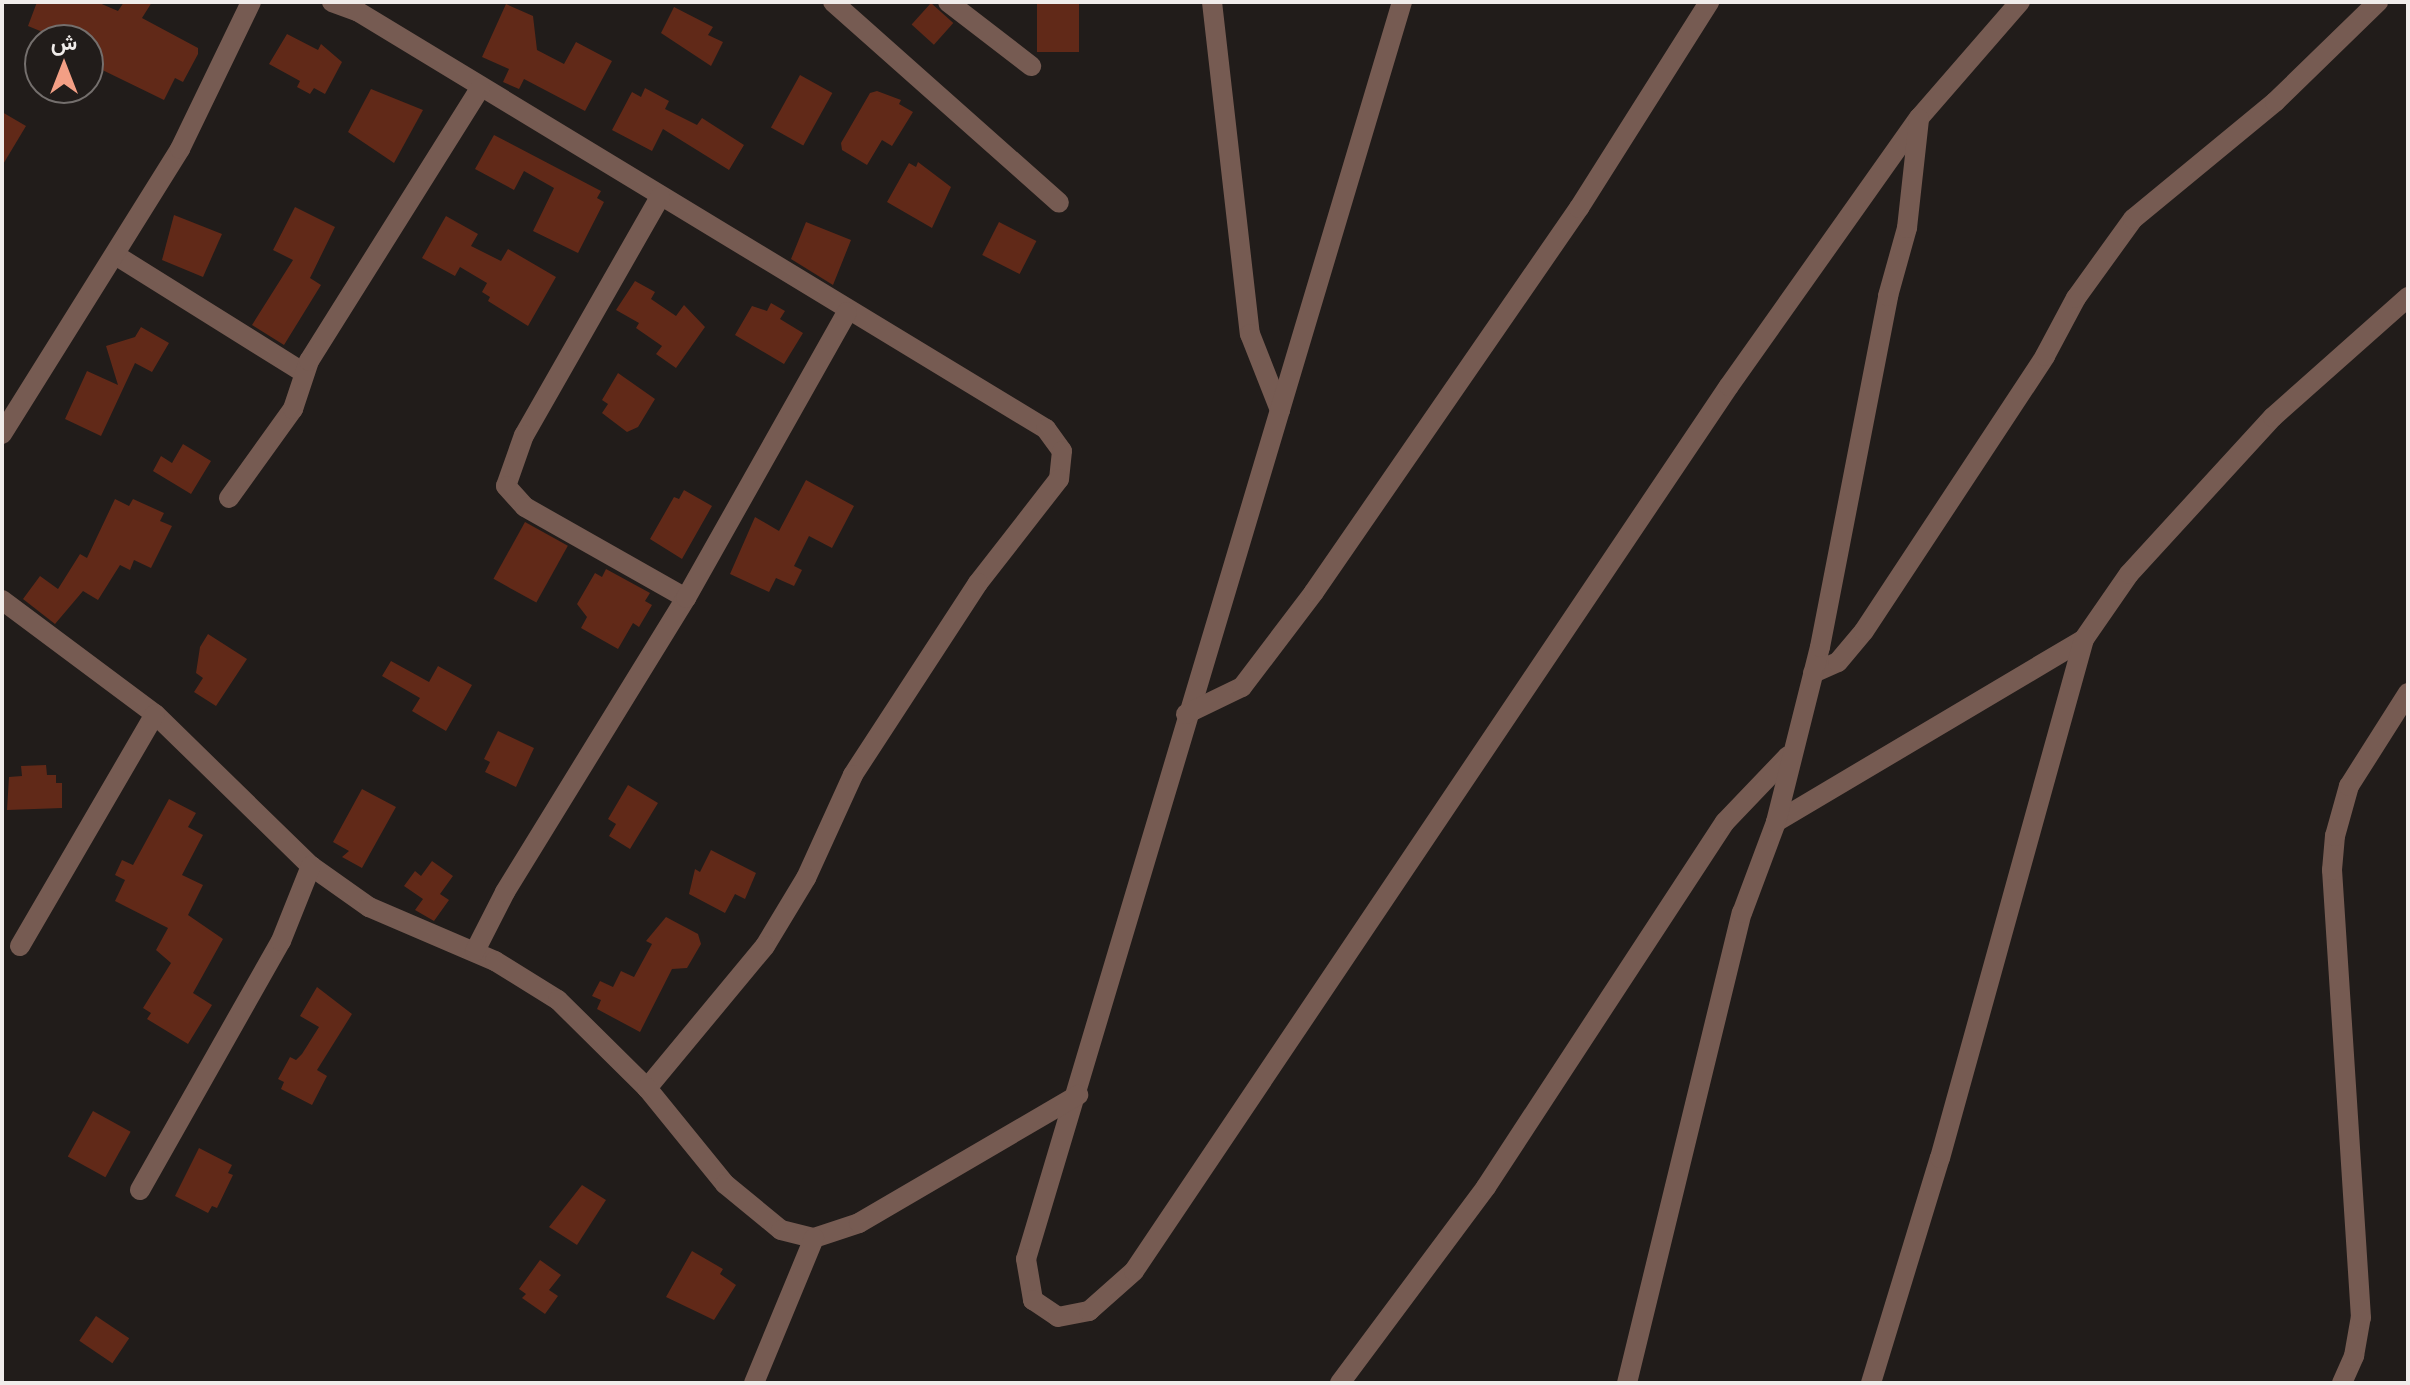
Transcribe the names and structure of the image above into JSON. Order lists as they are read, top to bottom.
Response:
{
  "north": "top"
}
